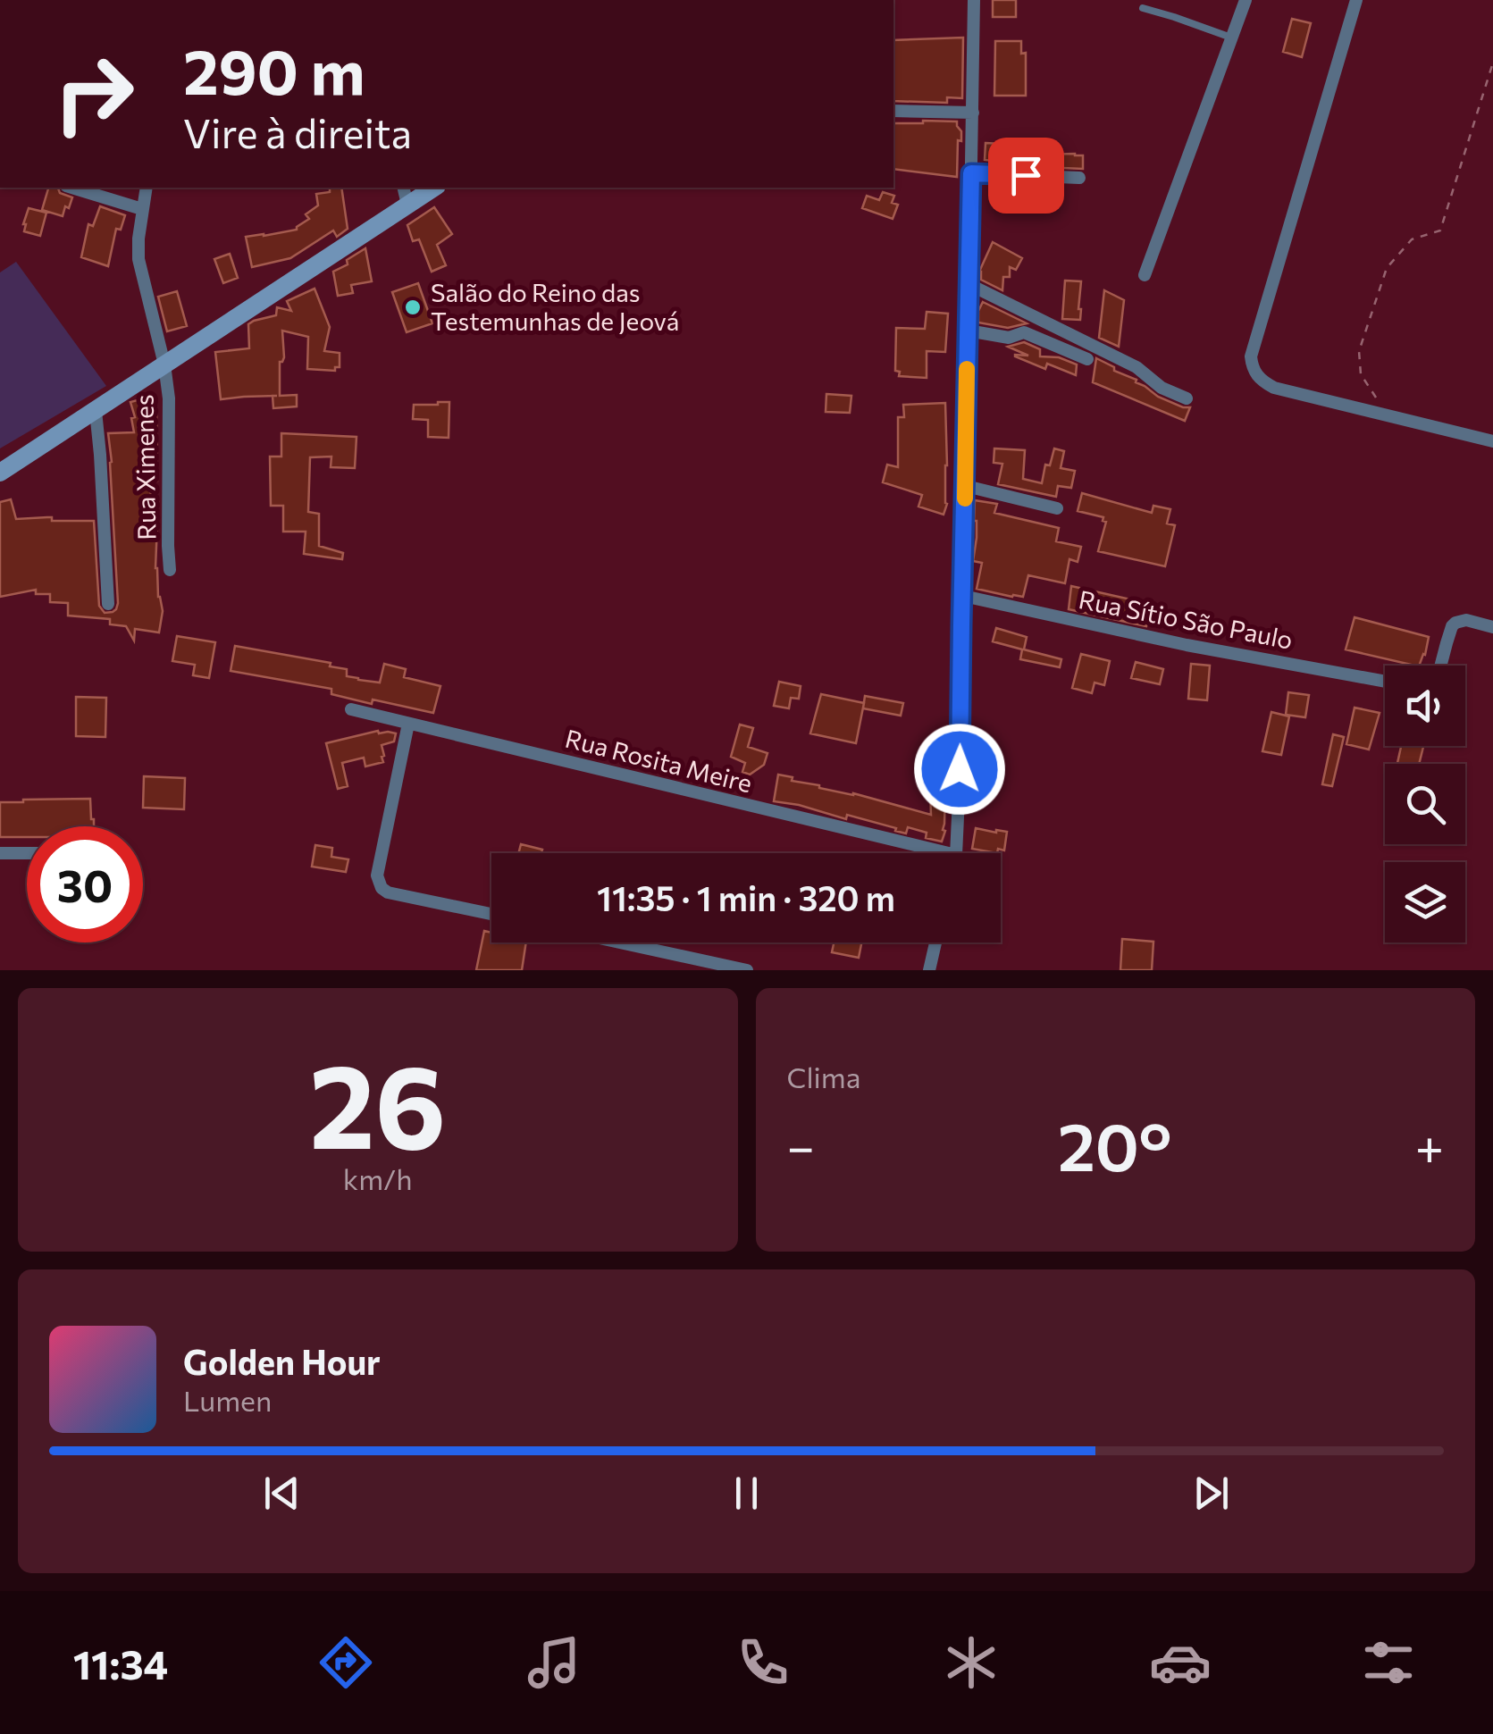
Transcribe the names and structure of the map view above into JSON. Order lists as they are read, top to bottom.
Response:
{
  "streets": {
    "street": ["Rua Ximenes", "Rua Sítio São Paulo", "Rua Rosita Meire"]
  },
  "places": ["Salão do Reino das Testemunhas de Jeová"],
  "page": {
    "turn": ["290 m", "Vire à direita"],
    "limit": "30",
    "trip": "11:35 · 1 min · 320 m",
    "tile": [
      ["26", "km/h"],
      "Clima"
    ],
    "heat": ["−", "20°", "+"],
    "song": ["Golden Hour", "Lumen"],
    "tabs": "11:34"
  }
}
